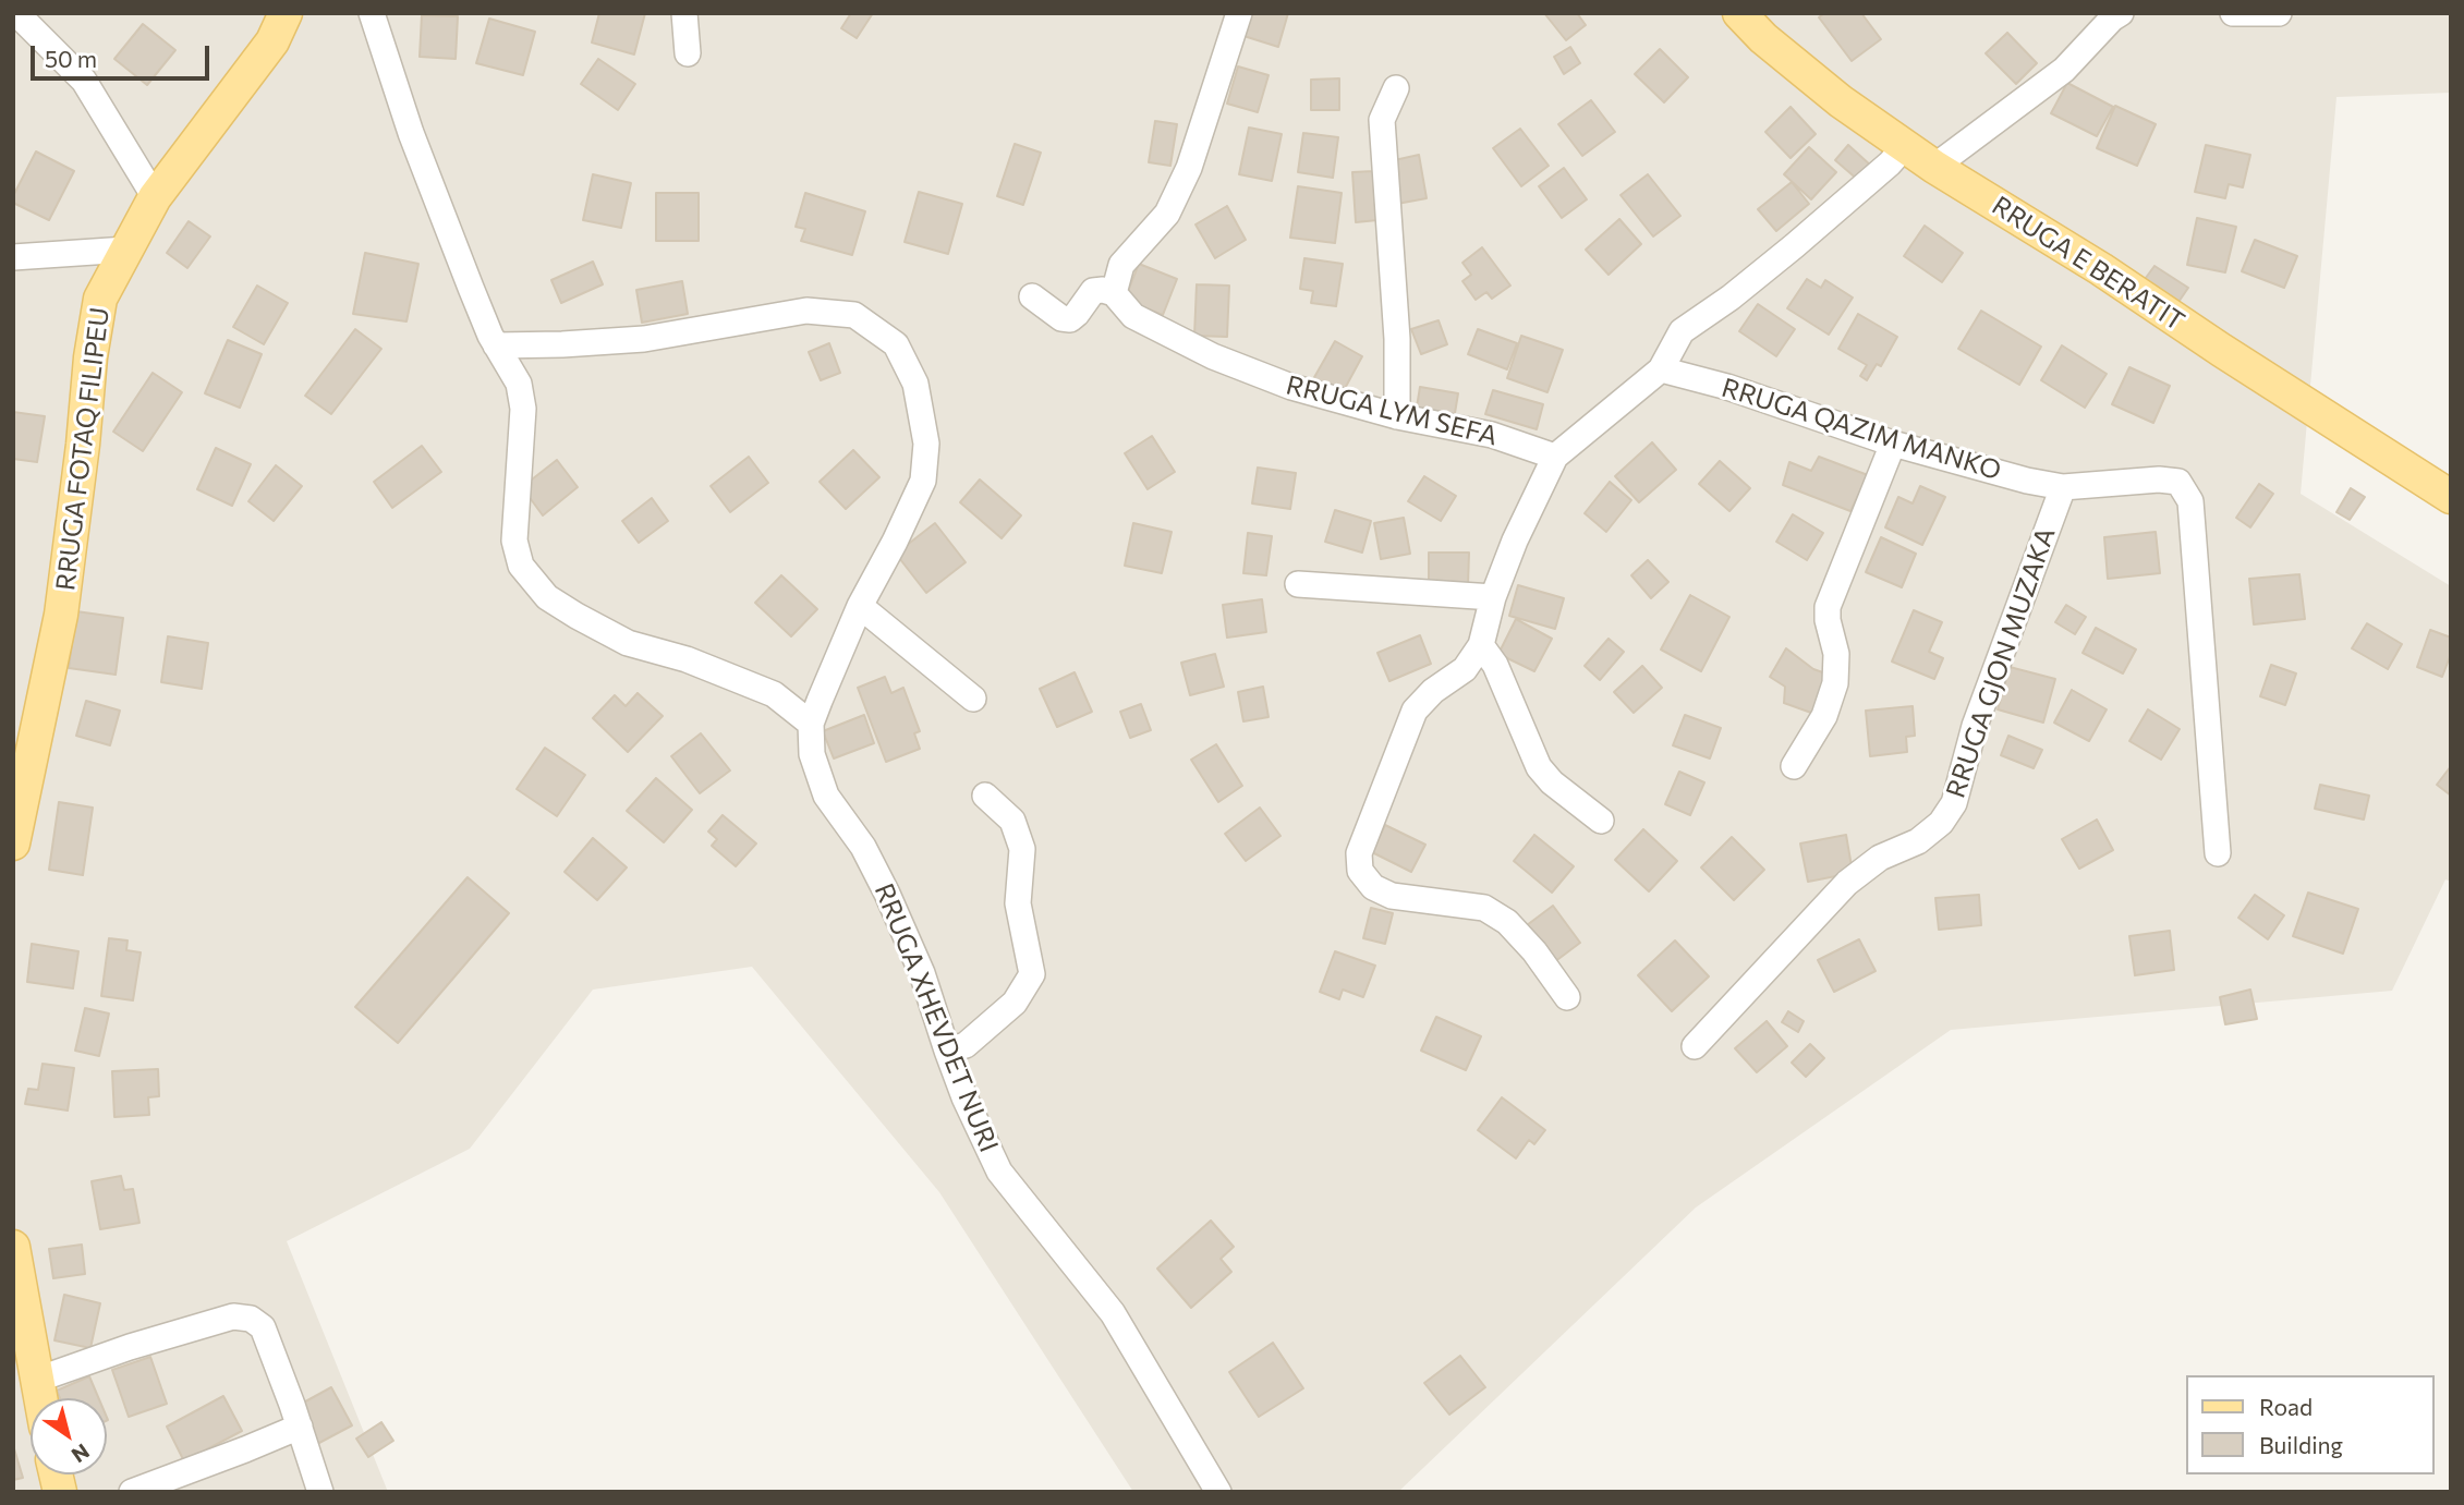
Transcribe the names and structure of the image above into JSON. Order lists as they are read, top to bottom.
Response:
{
  "streets": {
    "main road": ["RRUGA E BERATIT", "RRUGA FOTAQ FILIPEU"],
    "street": [
      "RRUGA LYM SEFA",
      "RRUGA QAZIM MANKO",
      "RRUGA GJON MUZAKA",
      "RRUGA XHEVDET NURI"
    ]
  },
  "crossings": [
    ["RRUGA QAZIM MANKO", "RRUGA GJON MUZAKA"]
  ],
  "legend": ["Road", "Building"],
  "scale_bar": "50 m",
  "north": "bottom right"
}
